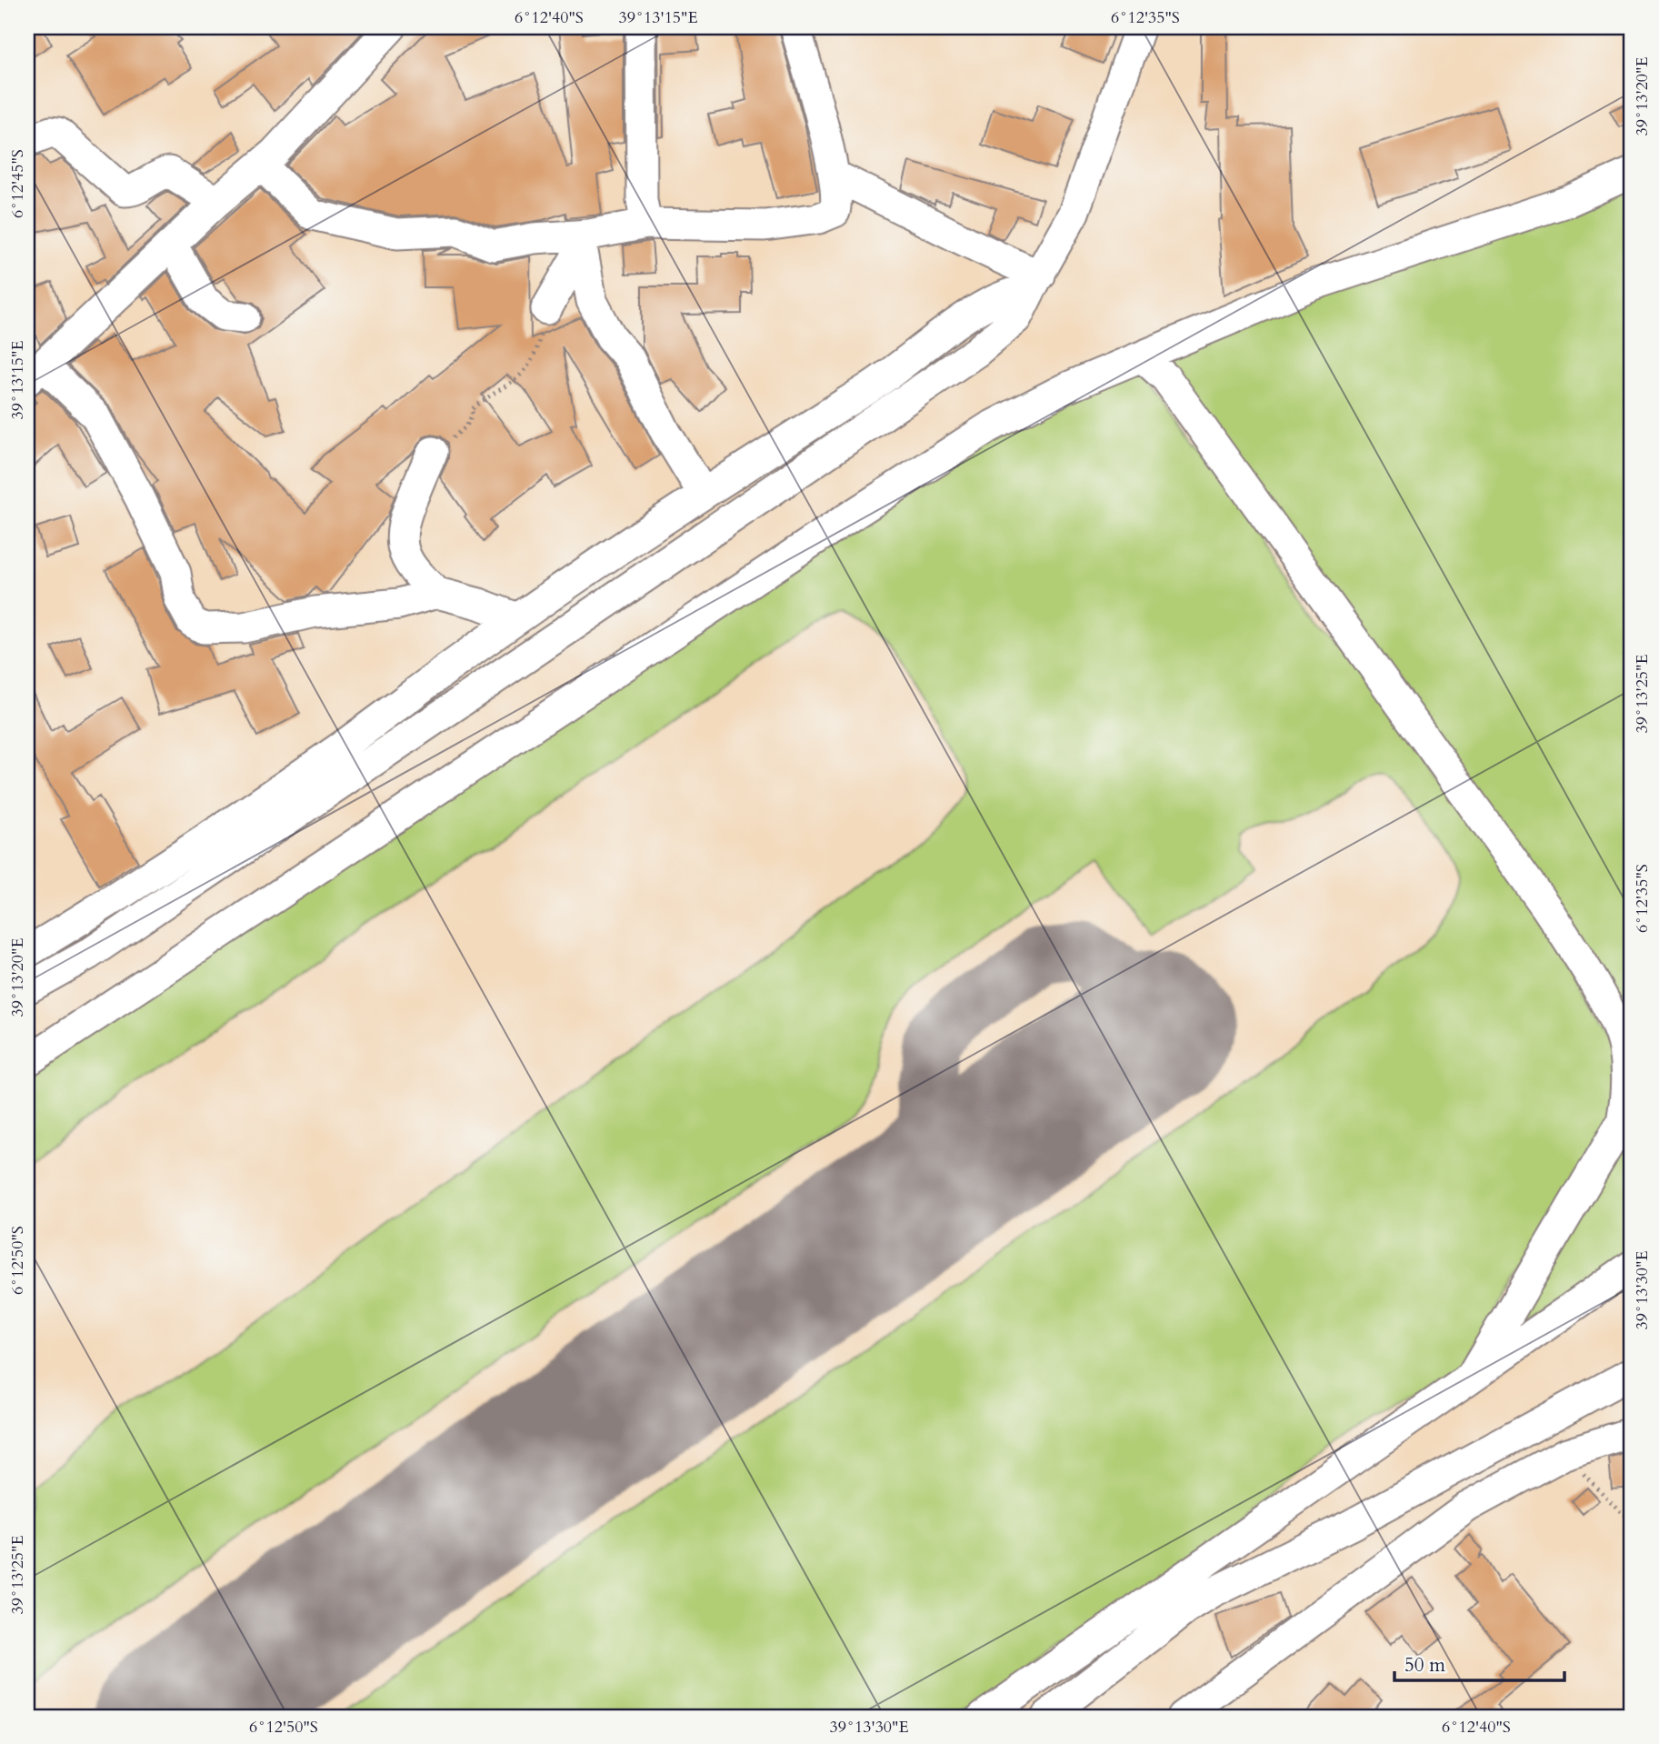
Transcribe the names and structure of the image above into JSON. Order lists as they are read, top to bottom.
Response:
{
  "scale_bar": "50 m",
  "coordinates": [
    "6°12'40\"S",
    "39°13'15\"E",
    "6°12'35\"S",
    "39°13'20\"E",
    "6°12'45\"S",
    "39°13'25\"E",
    "6°12'50\"S",
    "39°13'30\"E"
  ]
}
